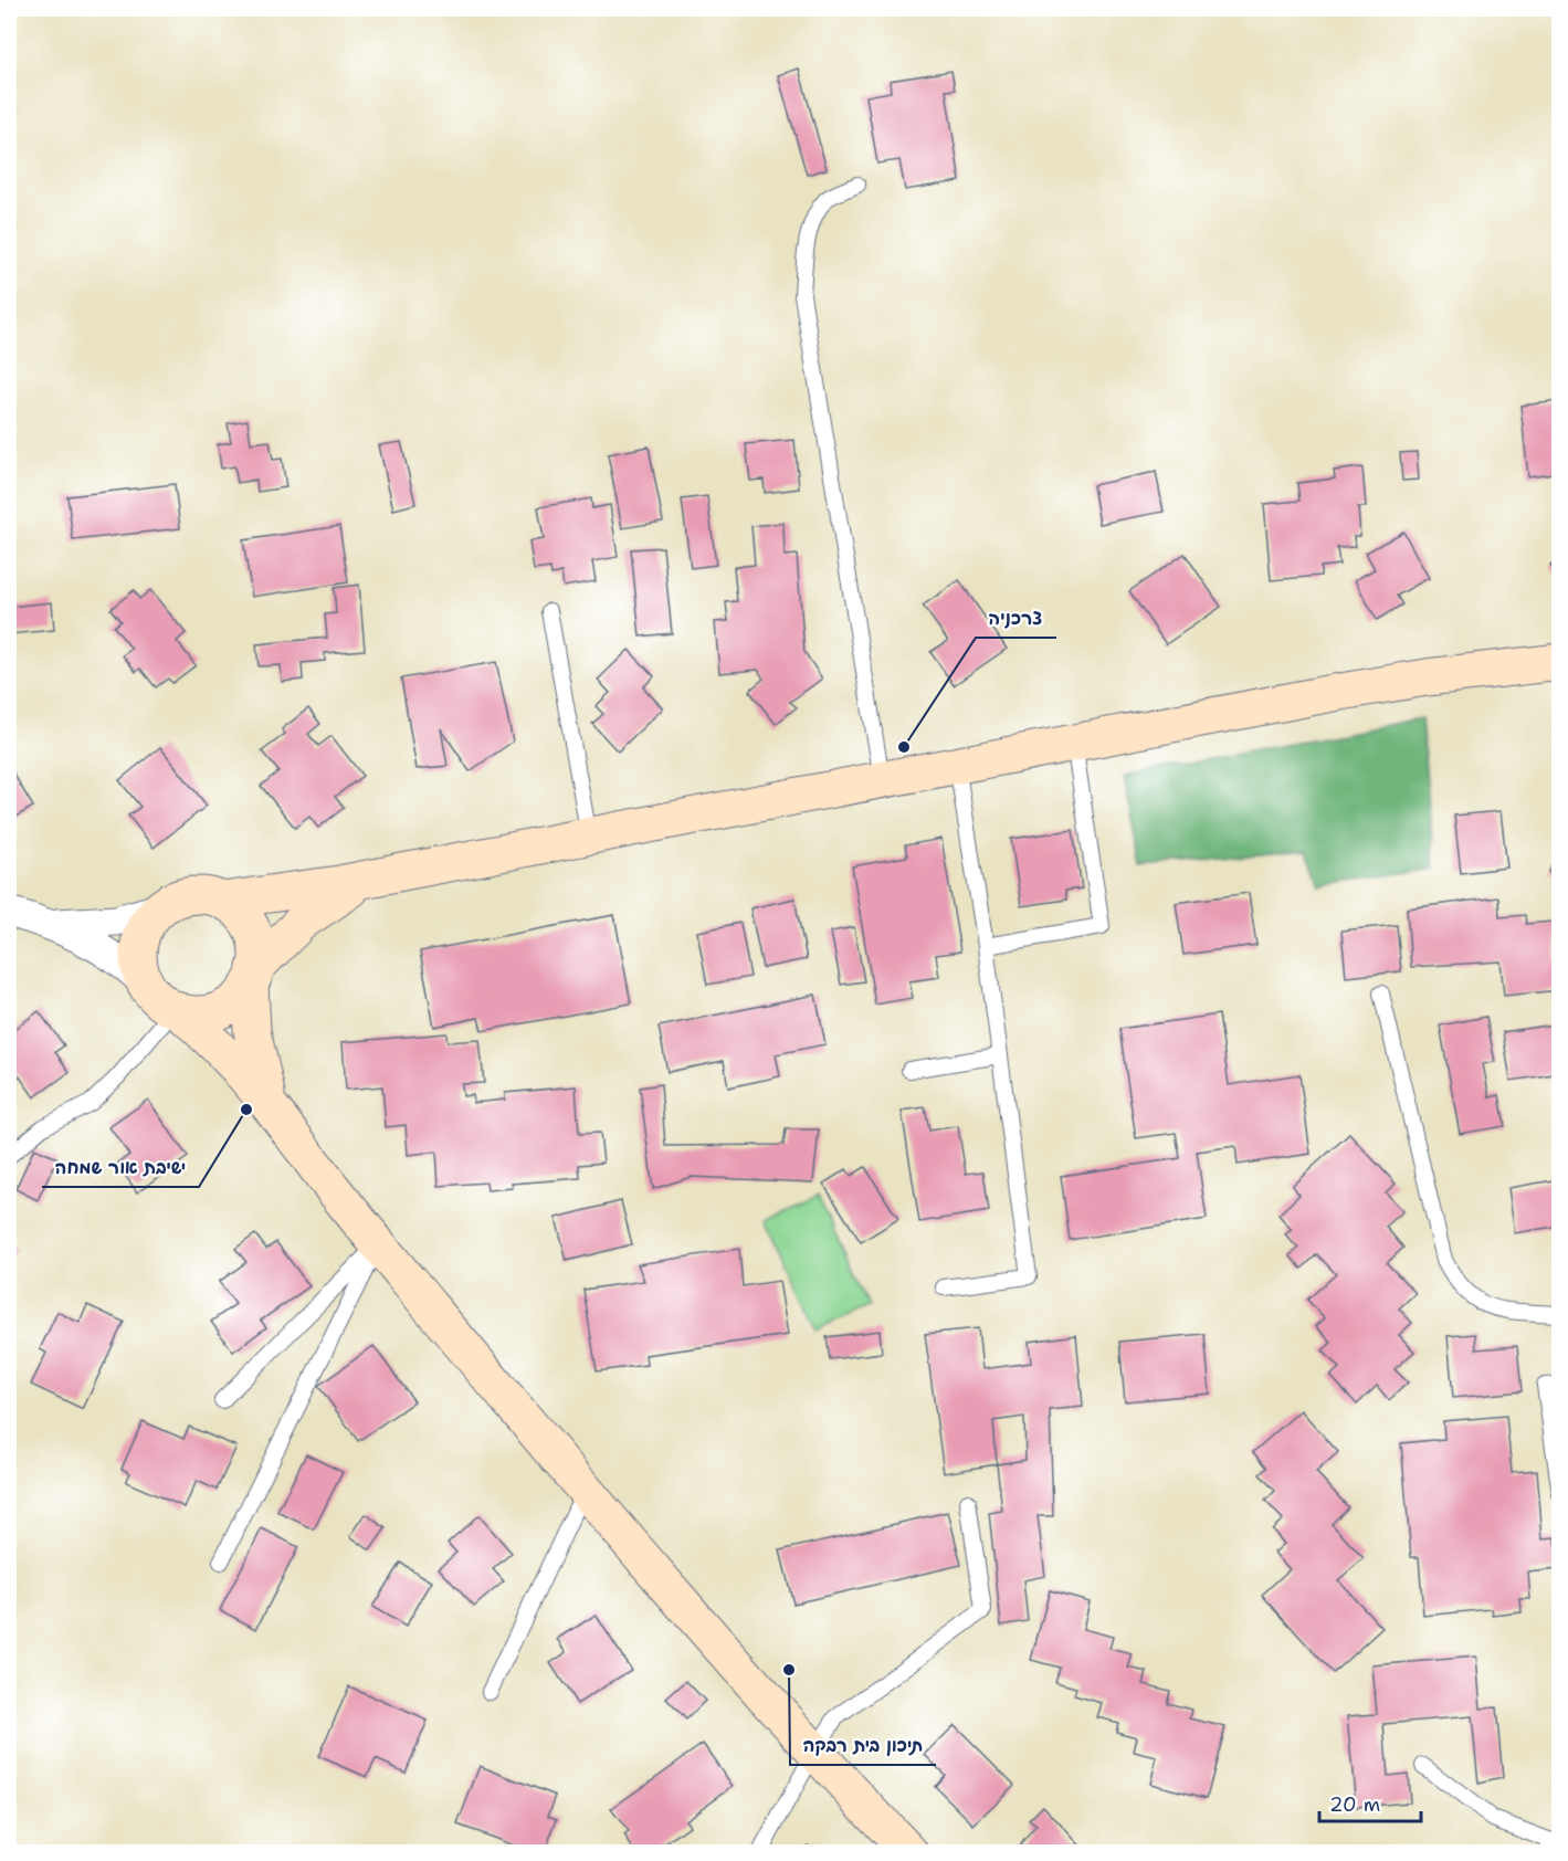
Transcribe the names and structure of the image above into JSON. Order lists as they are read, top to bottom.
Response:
{
  "places": ["צרכניה", "ישיבת אור שמחה", "תיכון בית רבקה"],
  "scale_bar": "20 m"
}
